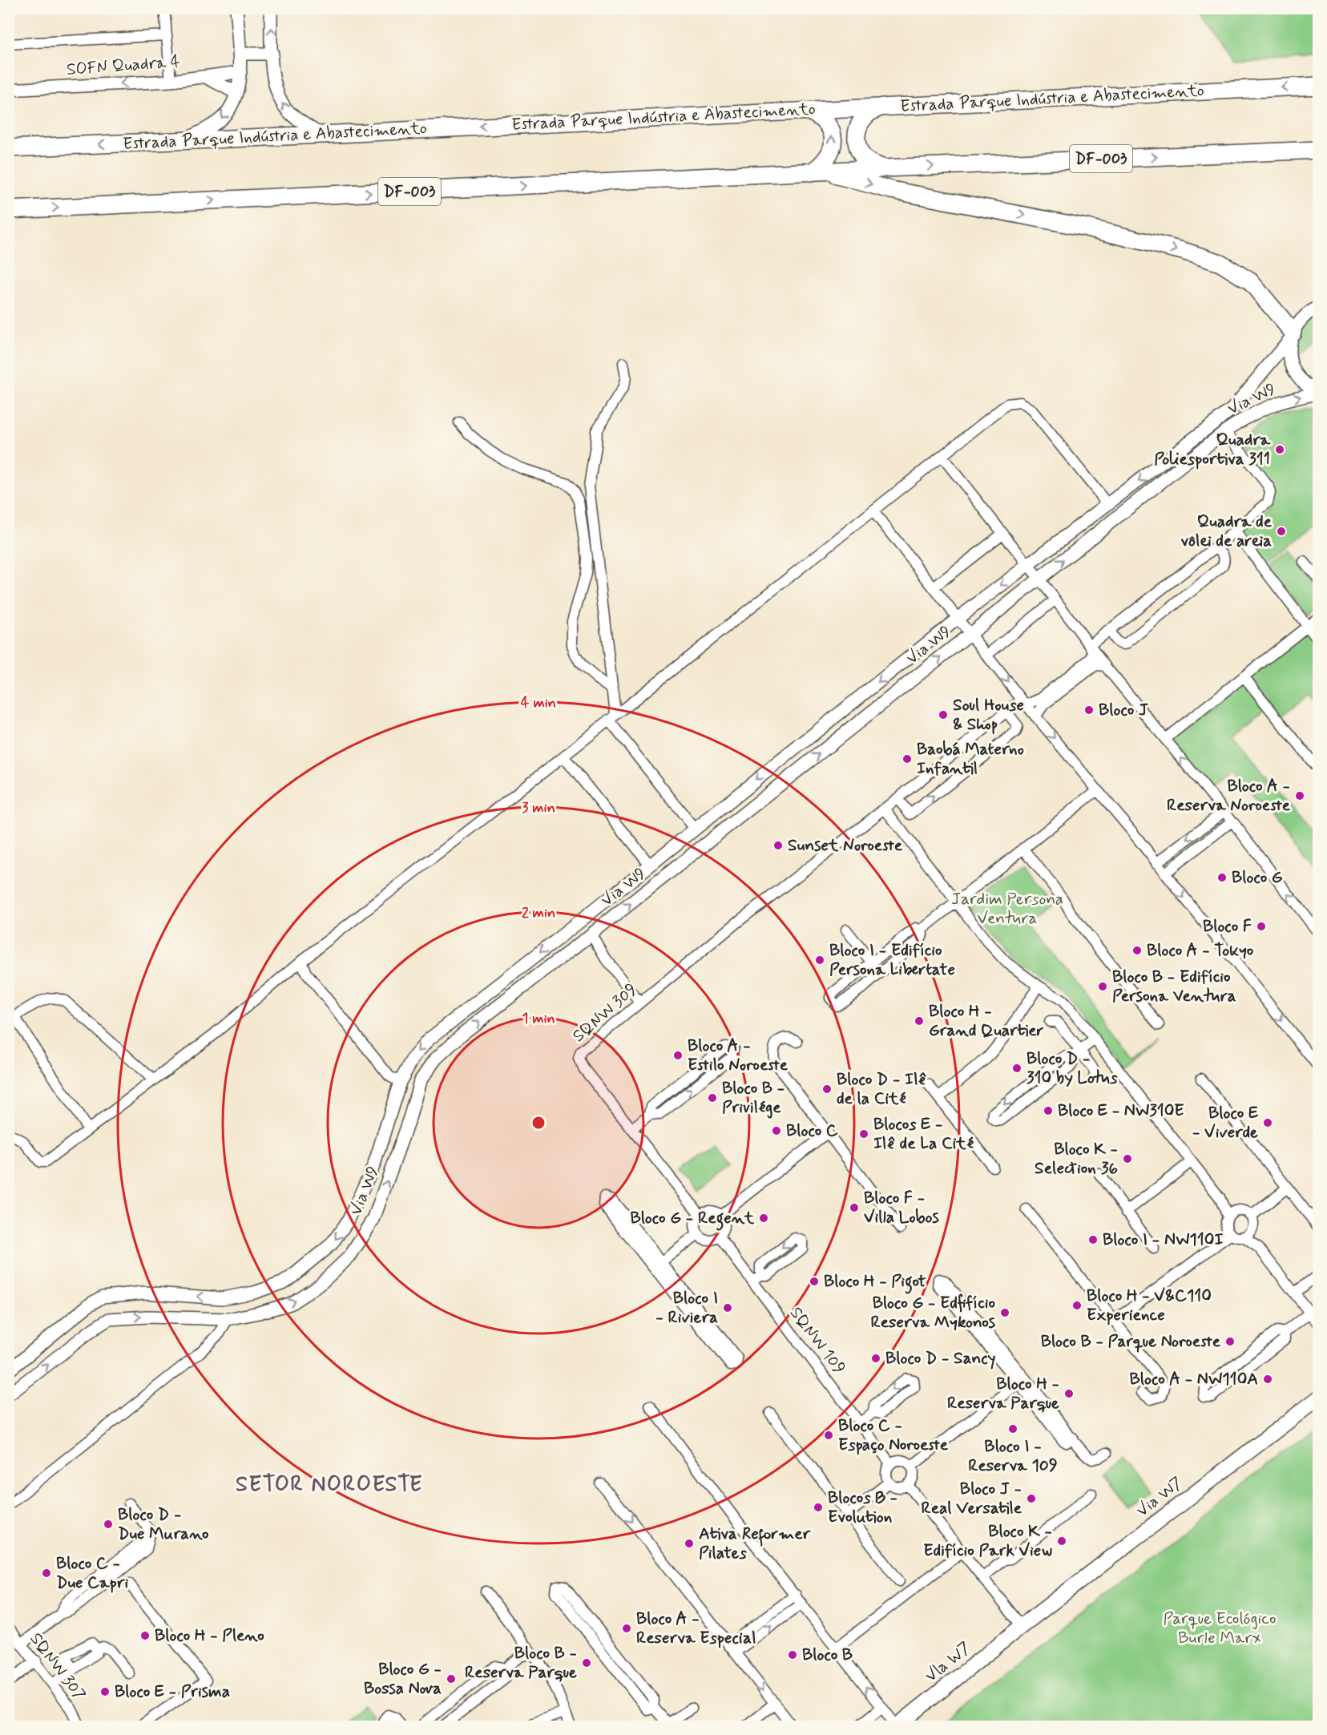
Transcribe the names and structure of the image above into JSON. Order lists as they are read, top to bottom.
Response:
{
  "streets": {
    "highway": ["Estrada Parque Indústria e Abastecimento", "DF-003"],
    "main road": ["Via W7", "Vla W7"],
    "street": [
      "SOFN Quadra 4",
      "Via W9",
      "SQNW 309",
      "SQNW 109",
      "SQNW 307"
    ]
  },
  "crossings": [
    ["Via W9", "SQNW 309"],
    ["SQNW 309", "SQNW 109"],
    ["Via W7", "Vla W7"]
  ],
  "districts": ["SETOR NOROESTE"],
  "parks": ["Jardim Persona Ventura", "Parque Ecológico Burle Marx"],
  "places": [
    "Quadra Poliesportiva 311",
    "Quadra de vôlei de areia",
    "Bloco J",
    "Soul House & Shop",
    "Baobá Materno Infantil",
    "Bloco A - Reserva Noroeste",
    "Sunset Noroeste",
    "Bloco G",
    "Bloco F",
    "Bloco A - Tokyo",
    "Bloco I - Edifício Persona Libertate",
    "Bloco B - Edifício Persona Ventura",
    "Bloco H - Grand Quartier",
    "Bloco A - Estilo Noroeste",
    "Bloco D - 310 by Lotus",
    "Bloco D - Ilê de la Cité",
    "Bloco B - Privilége",
    "Bloco E - NW310E",
    "Bloco E - Viverde",
    "Bloco C",
    "Blocos E - Ilê de La Cité",
    "Bloco K - Selection 36",
    "Bloco F - Villa Lobos",
    "Bloco G - Regent",
    "Bloco I - NW110I",
    "Bloco H - Pigot",
    "Bloco H - V&C110 Experience",
    "Bloco I - Riviera",
    "Bloco G - Edfifício Reserva Mykonos",
    "Bloco B - Parque Noroeste",
    "Bloco D - Sancy",
    "Bloco A - NW110A",
    "Bloco H - Reserva Parque",
    "Bloco I - Reserva 109",
    "Bloco C - Espaço Noroeste",
    "Bloco J - Real Versatile",
    "Blocos B - Evolution",
    "Bloco D - Due Murano",
    "Bloco K - Edifício Park View",
    "Ativa Reformer Pilates",
    "Bloco C - Due Capri",
    "Bloco A - Reserva Especial",
    "Bloco H - Pleno",
    "Bloco B",
    "Bloco B - Reserva Parque",
    "Bloco G - Bossa Nova",
    "Bloco E - Prisma"
  ],
  "rings": [
    "4 min",
    "3 min",
    "2 min",
    "1 min"
  ]
}
